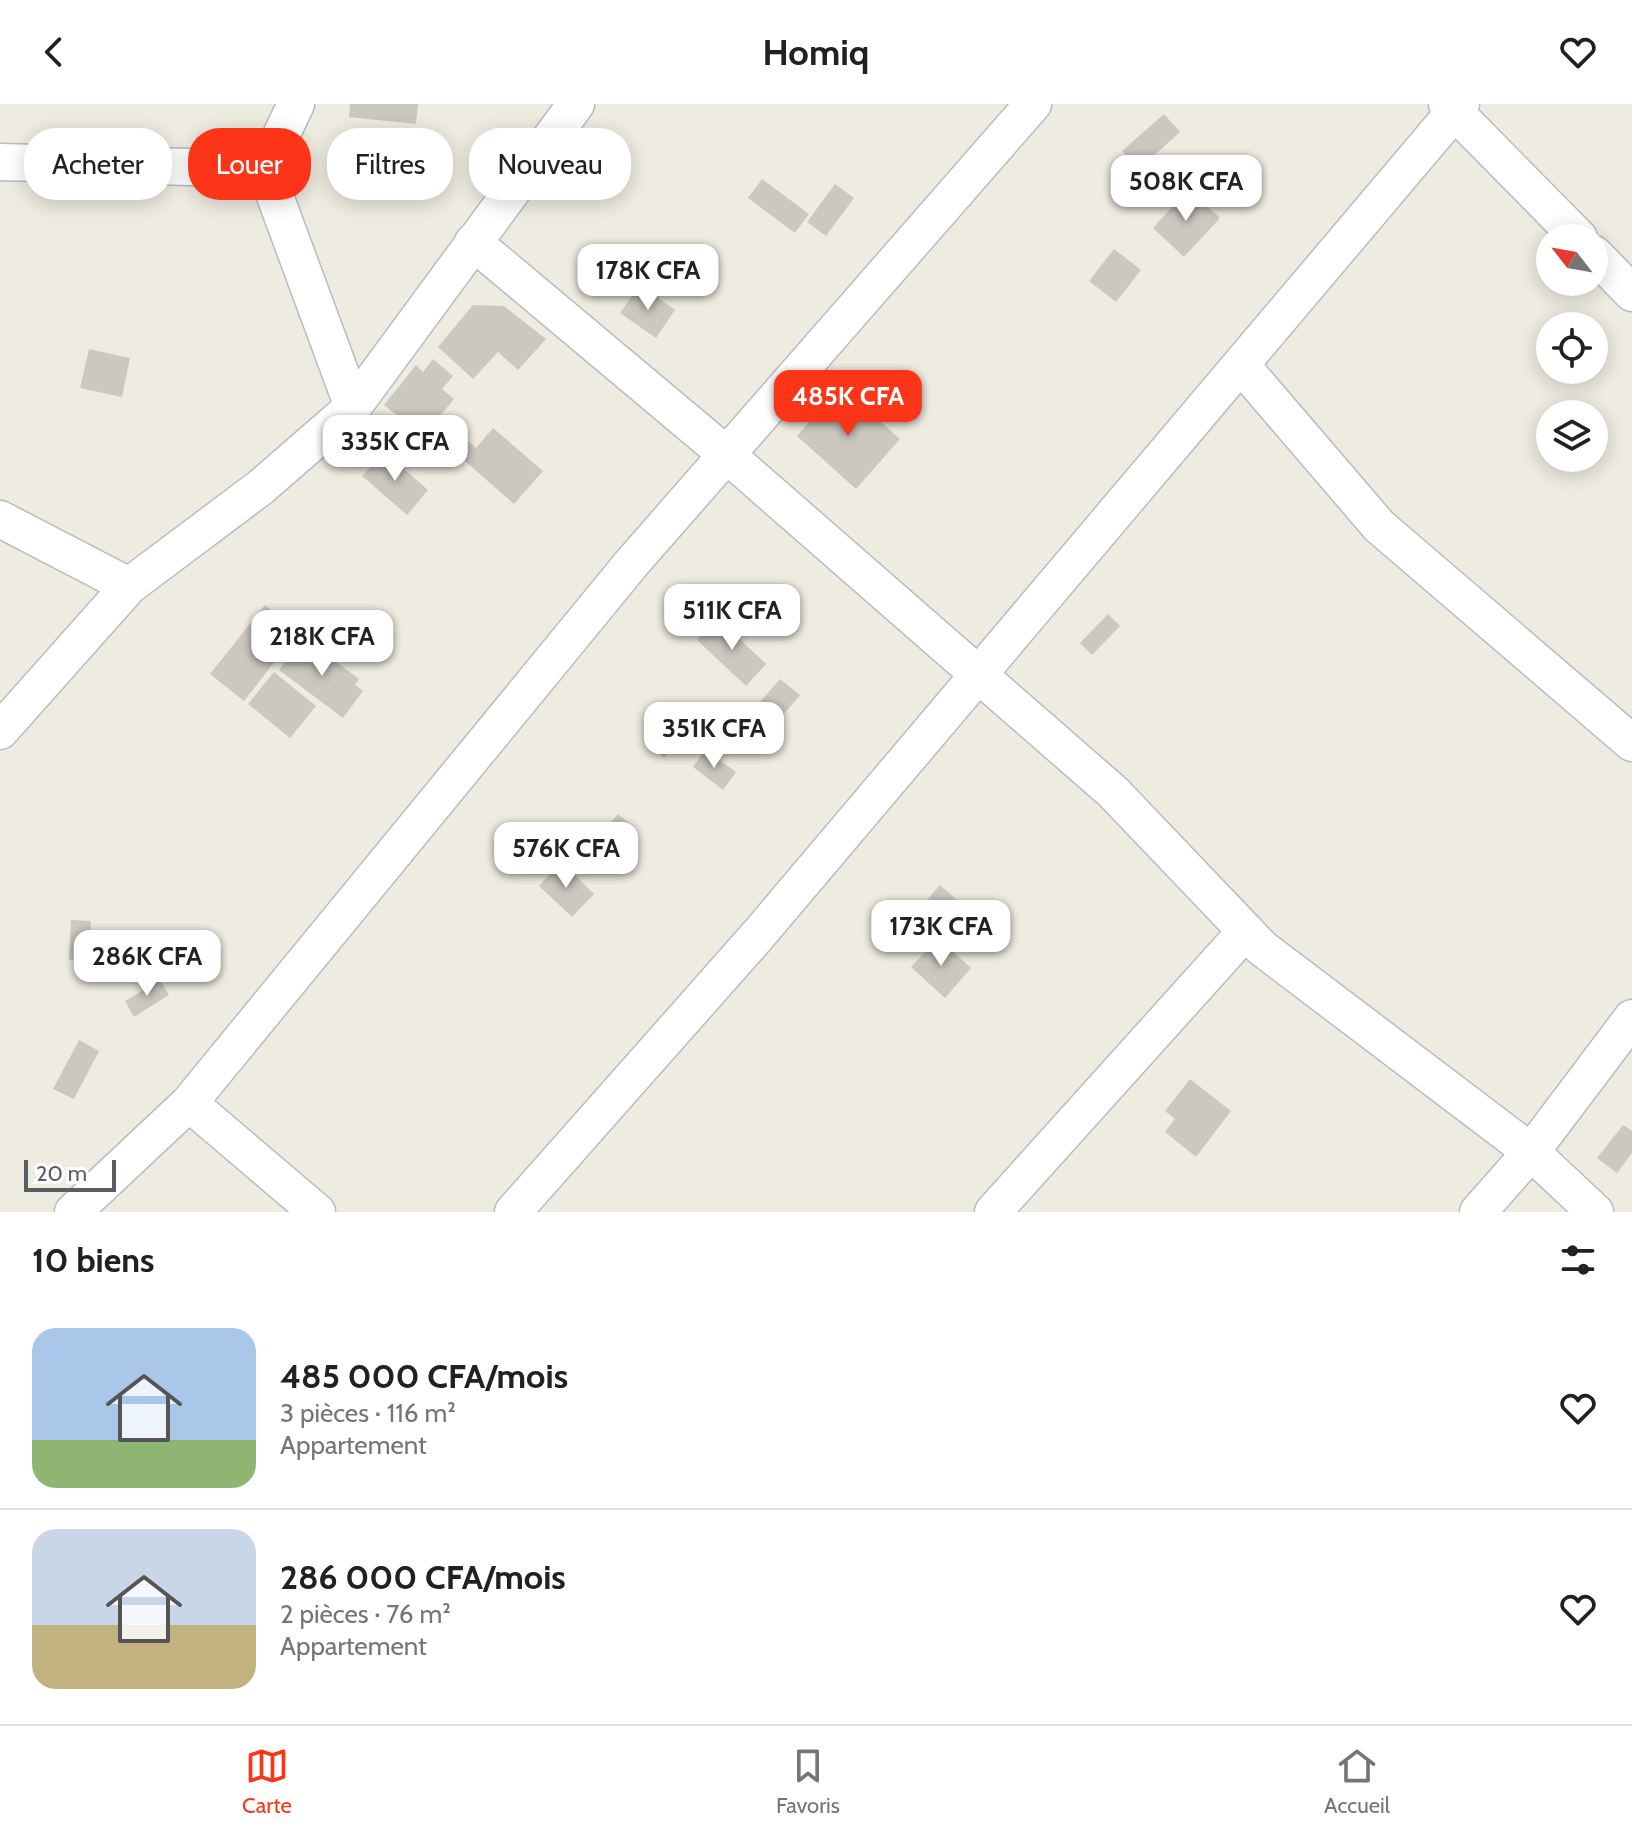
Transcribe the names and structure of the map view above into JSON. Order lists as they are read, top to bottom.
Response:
{
  "scale_bar": "20 m",
  "north": "top left",
  "page": {
    "header": "Homiq",
    "chip": [
      "Acheter",
      "Louer",
      "Filtres",
      "Nouveau"
    ],
    "price": [
      "508K CFA",
      "178K CFA",
      "485K CFA",
      "335K CFA",
      "511K CFA",
      "218K CFA",
      "351K CFA",
      "576K CFA",
      "173K CFA",
      "286K CFA"
    ],
    "scale": "20 m",
    "heading": "10 biens",
    "list": [
      {
        "name": "485 000 CFA/mois",
        "note": "3 pièces · 116 m² · Appartement"
      },
      {
        "name": "286 000 CFA/mois",
        "note": "2 pièces · 76 m² · Appartement"
      }
    ],
    "tabs": ["Carte", "Favoris", "Accueil"]
  }
}
